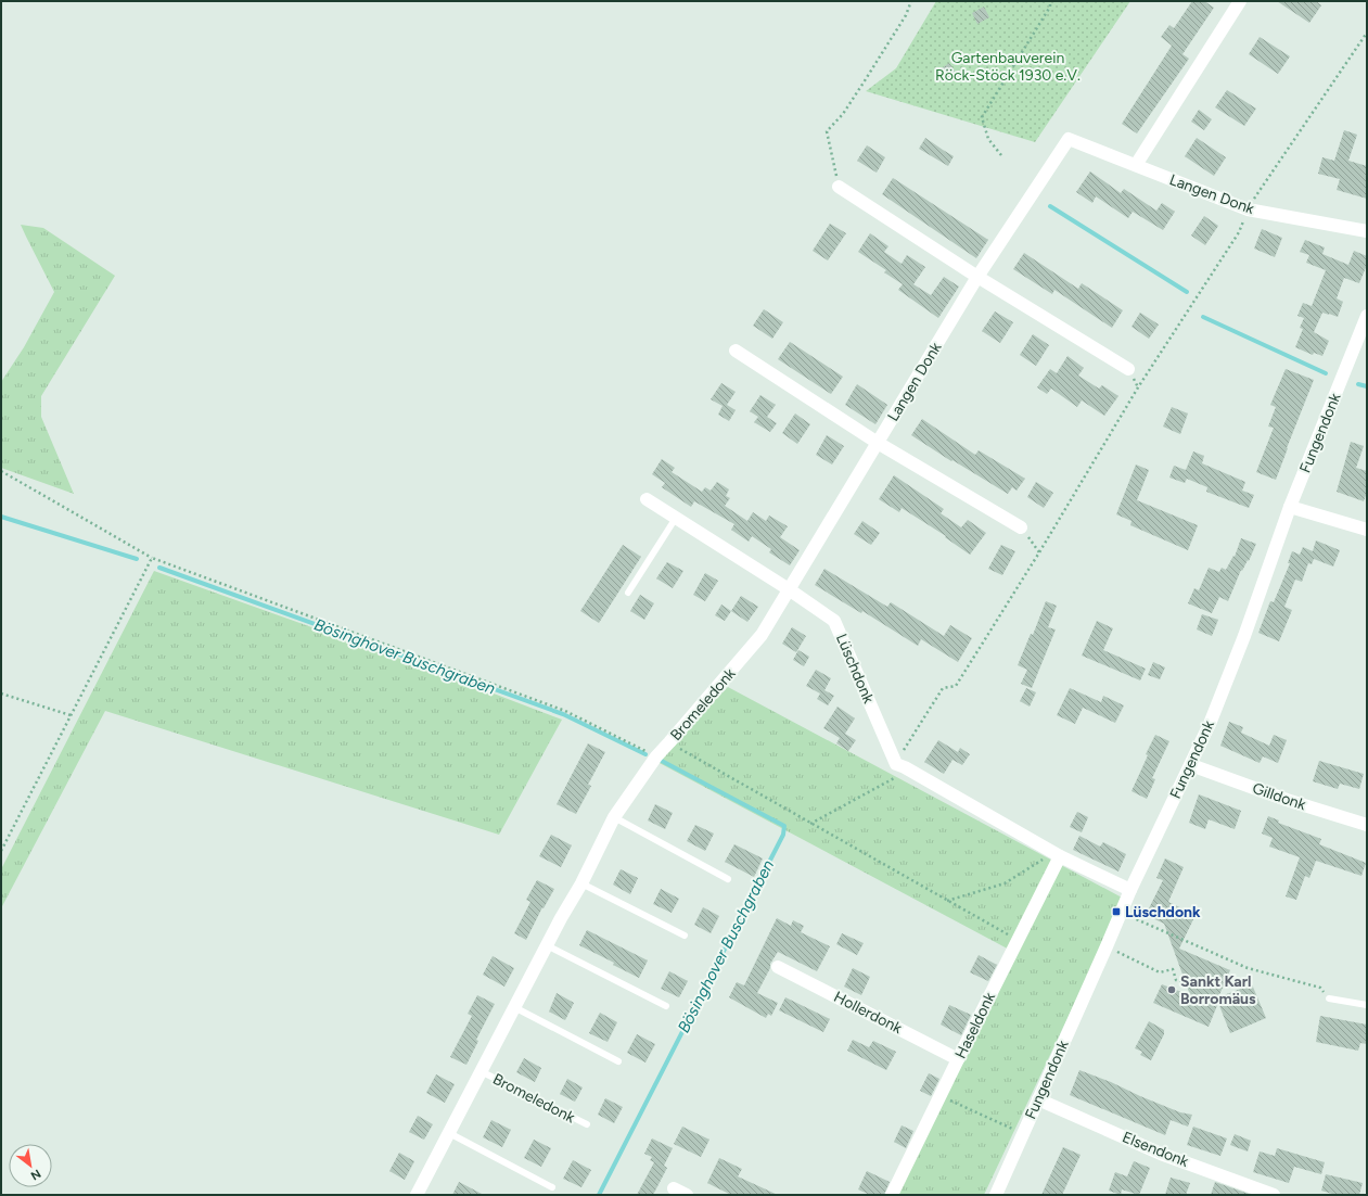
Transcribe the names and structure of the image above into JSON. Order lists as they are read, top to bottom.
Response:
{
  "streets": {
    "street": [
      "Langen Donk",
      "Fungendonk",
      "Lüschdonk",
      "Bromeledonk",
      "Gilldonk",
      "Hollerdonk",
      "Haseldonk",
      "Elsendonk"
    ]
  },
  "crossings": [
    ["Langen Donk", "Lüschdonk"],
    ["Langen Donk", "Bromeledonk"],
    ["Fungendonk", "Gilldonk"],
    ["Fungendonk", "Elsendonk"],
    ["Lüschdonk", "Bromeledonk"],
    ["Hollerdonk", "Haseldonk"]
  ],
  "water": ["Bösinghover Buschgraben"],
  "parks": ["Gartenbauverein Röck-Stöck 1930 e.V."],
  "places": {
    "transit": ["Lüschdonk"],
    "other": ["Sankt Karl Borromäus"]
  },
  "north": "bottom right"
}
